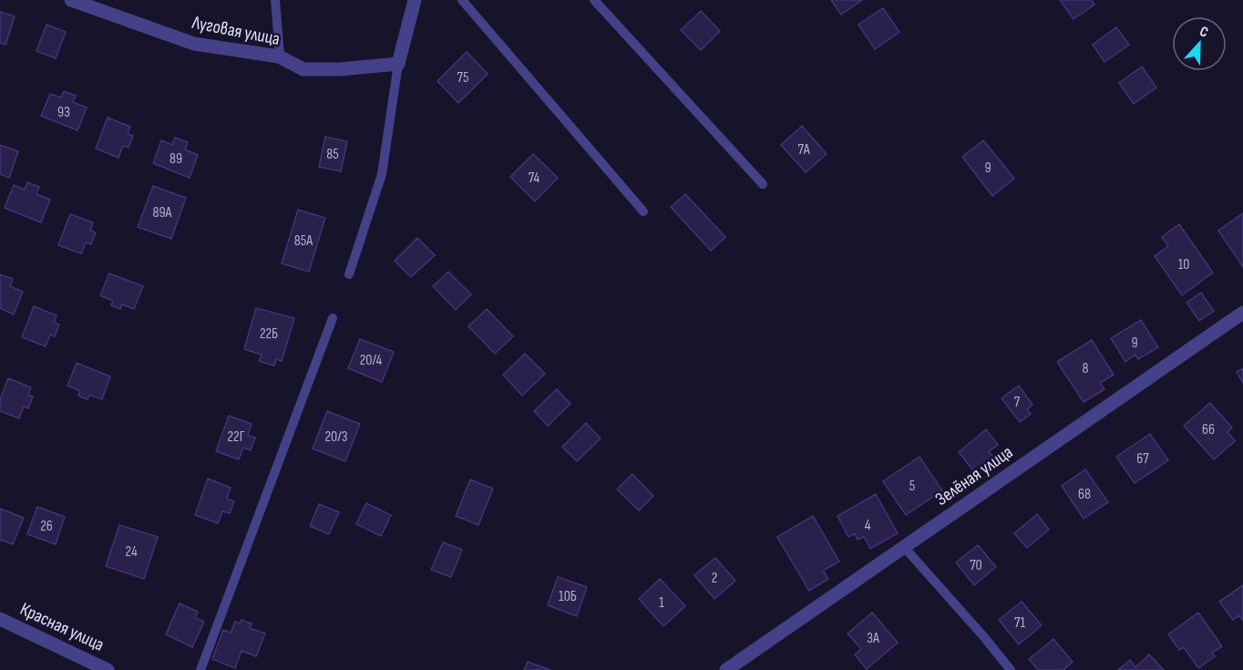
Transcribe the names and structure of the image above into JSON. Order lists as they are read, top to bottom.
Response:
{
  "streets": {
    "street": ["Луговая улица", "Зелёная улица", "Красная улица"]
  },
  "house_numbers": [
    "75",
    "93",
    "7А",
    "85",
    "89",
    "9",
    "74",
    "89А",
    "85А",
    "10",
    "22Б",
    "9",
    "20/4",
    "8",
    "7",
    "66",
    "22Г",
    "20/3",
    "67",
    "5",
    "68",
    "4",
    "26",
    "24",
    "70",
    "2",
    "10Б",
    "1",
    "71",
    "3А"
  ],
  "north": "top"
}
